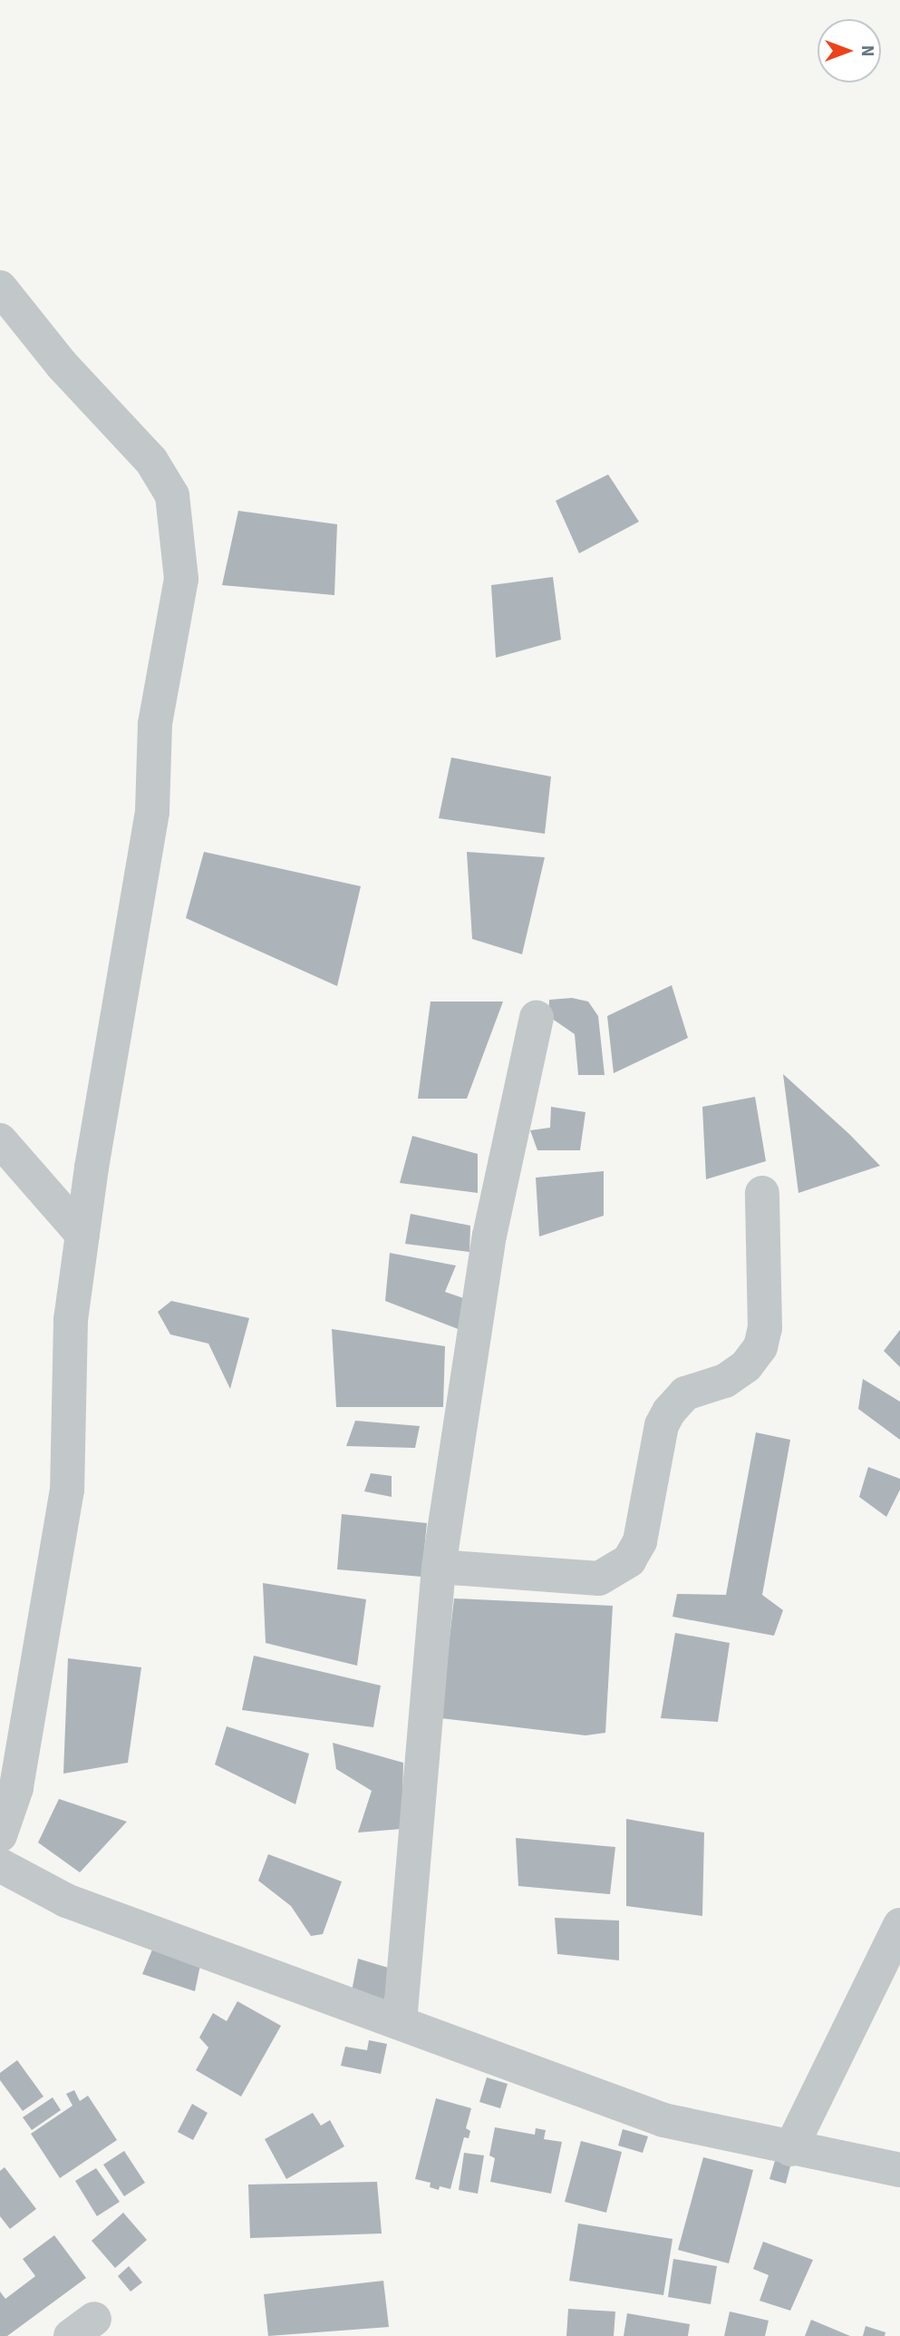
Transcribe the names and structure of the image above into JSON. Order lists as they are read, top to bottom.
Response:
{
  "north": "right"
}
